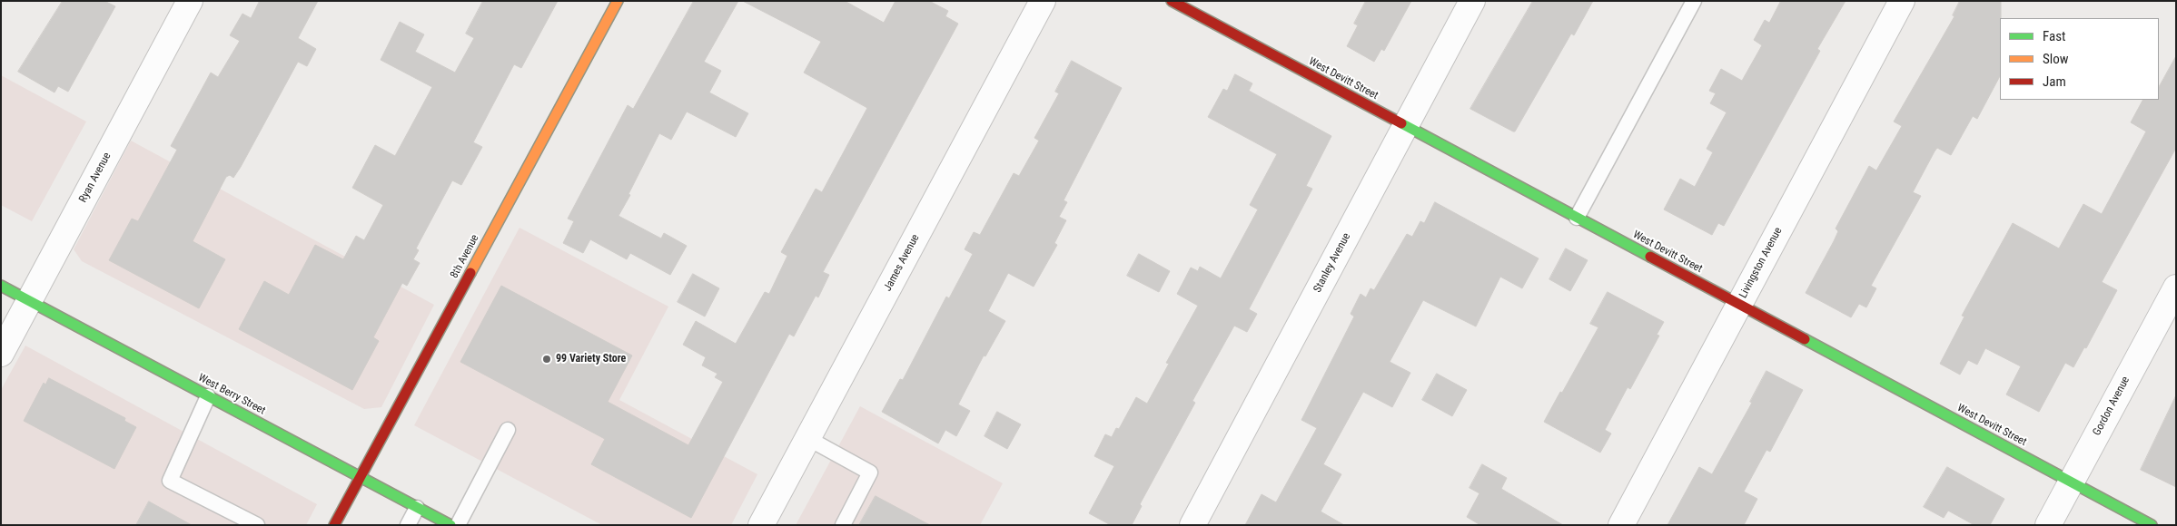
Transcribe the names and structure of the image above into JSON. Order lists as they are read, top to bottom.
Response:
{
  "streets": {
    "street": [
      "West Devitt Street",
      "Ryan Avenue",
      "8th Avenue",
      "James Avenue",
      "Stanley Avenue",
      "Livingston Avenue",
      "West Berry Street",
      "Gordon Avenue"
    ]
  },
  "crossings": [
    ["West Devitt Street", "Stanley Avenue"],
    ["West Devitt Street", "Livingston Avenue"],
    ["West Devitt Street", "Gordon Avenue"],
    ["Ryan Avenue", "West Berry Street"],
    ["8th Avenue", "West Berry Street"]
  ],
  "places": ["99 Variety Store"],
  "legend": ["Fast", "Slow", "Jam"]
}
